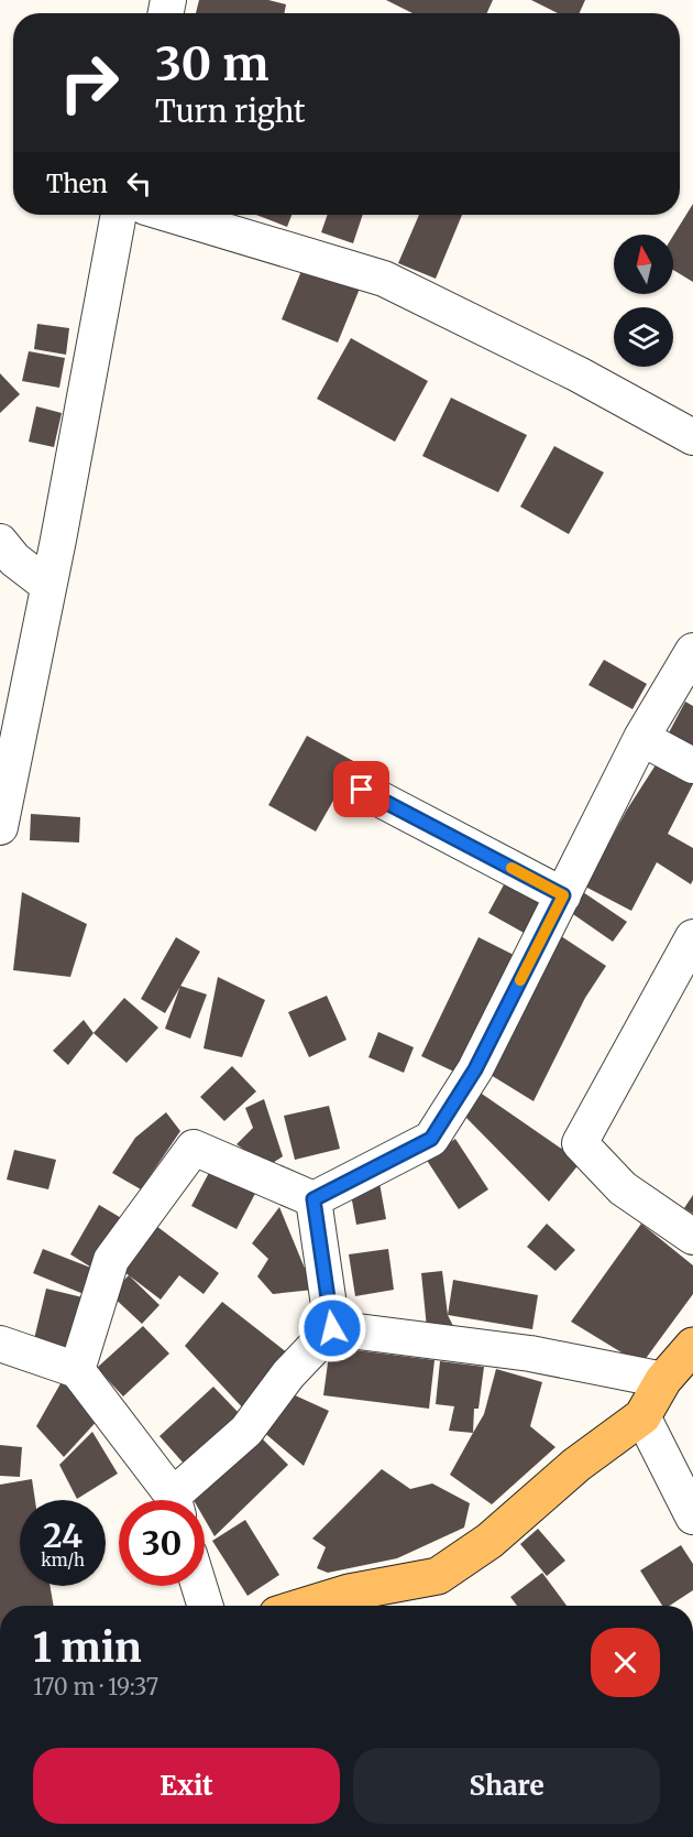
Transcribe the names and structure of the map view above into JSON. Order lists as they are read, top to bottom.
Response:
{
  "north": "top",
  "page": {
    "turn": ["30 m", "Turn right"],
    "then": "Then",
    "speed": "24 km/h",
    "limit": "30",
    "heading": ["1 min", "170 m · 19:37"],
    "buttons": ["Exit", "Share"]
  }
}
